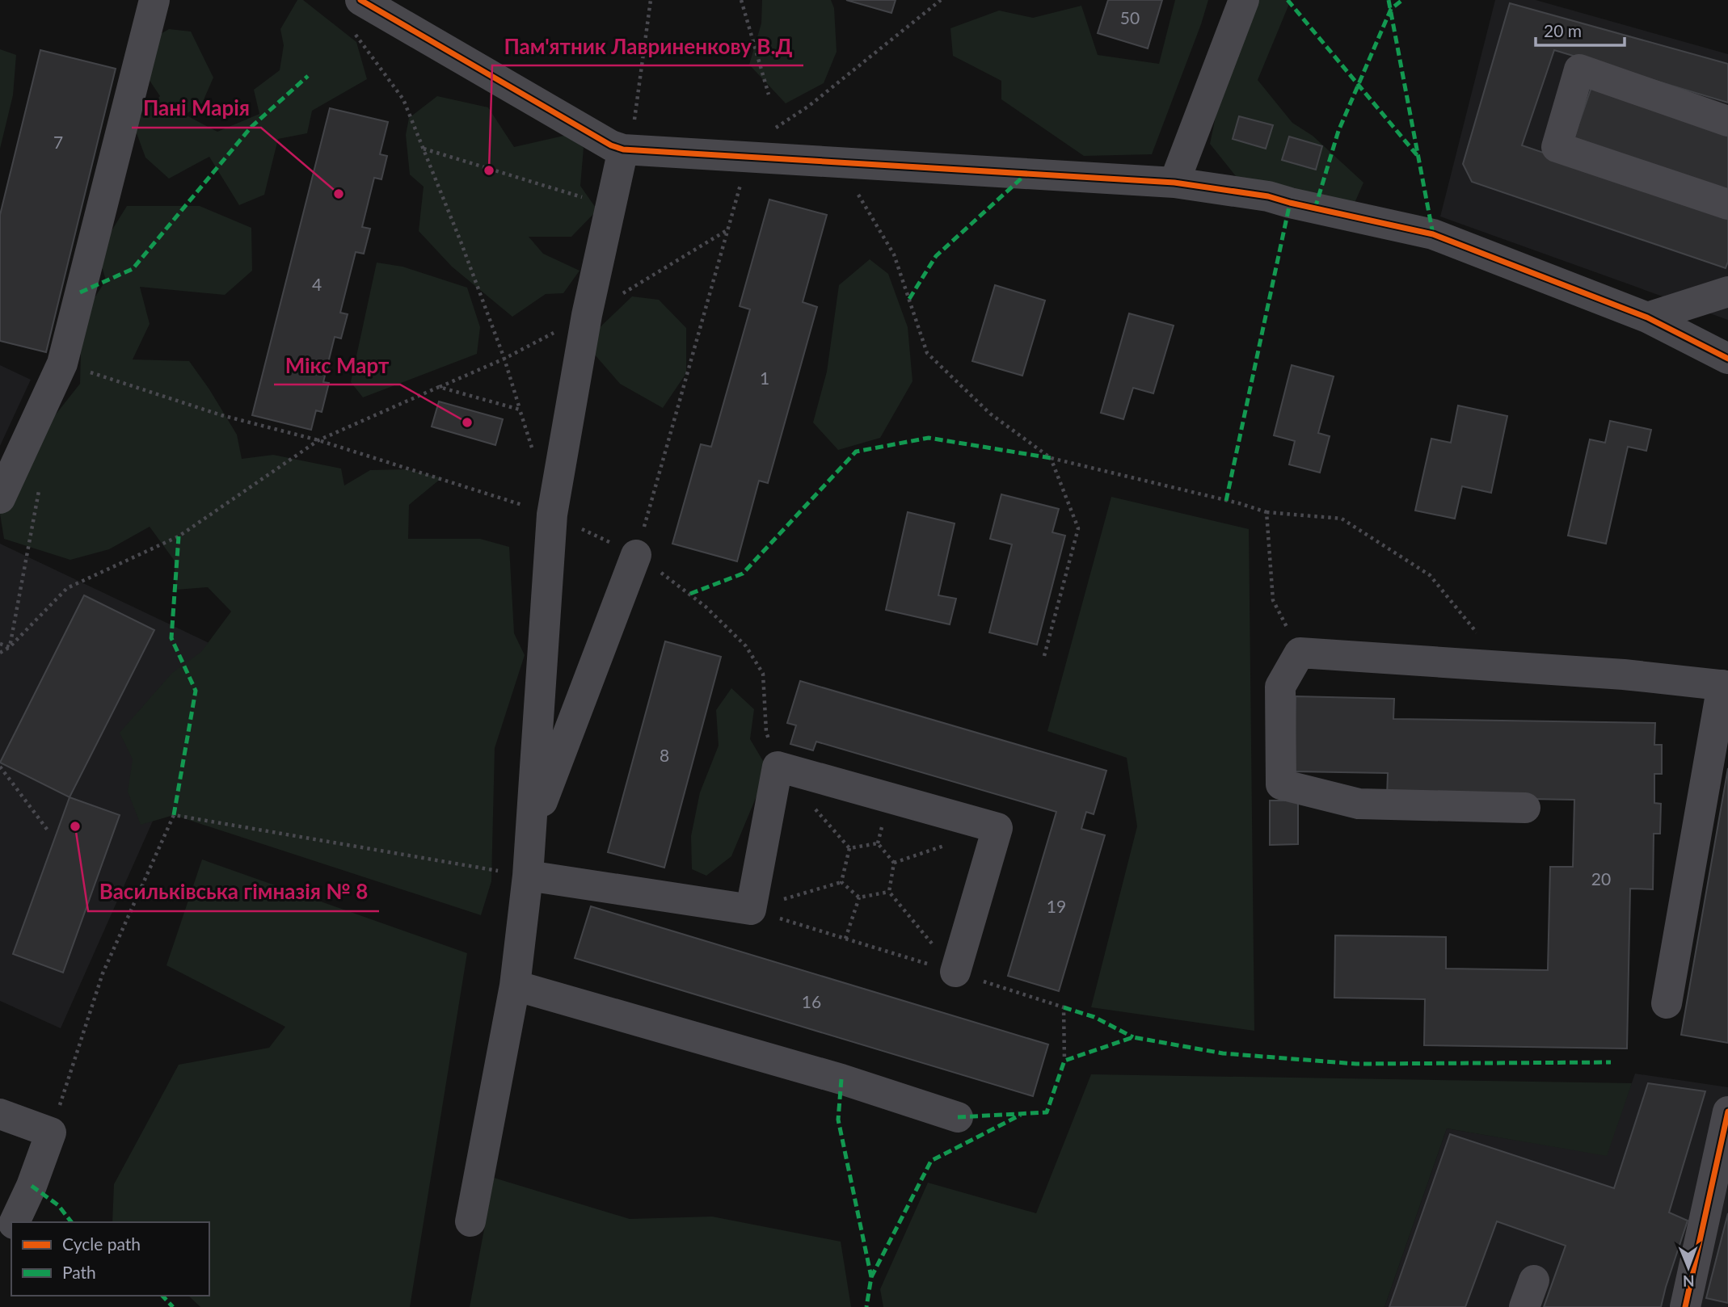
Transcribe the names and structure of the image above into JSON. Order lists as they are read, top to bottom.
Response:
{
  "places": [
    "Пам'ятник Лавриненкову В.Д",
    "Панi Марiя",
    "Мікс Март",
    "Васильківська гімназія № 8"
  ],
  "house_numbers": [
    "50",
    "7",
    "4",
    "1",
    "8",
    "20",
    "19",
    "16"
  ],
  "legend": ["Cycle path", "Path"],
  "scale_bar": "20 m",
  "north": "bottom"
}
